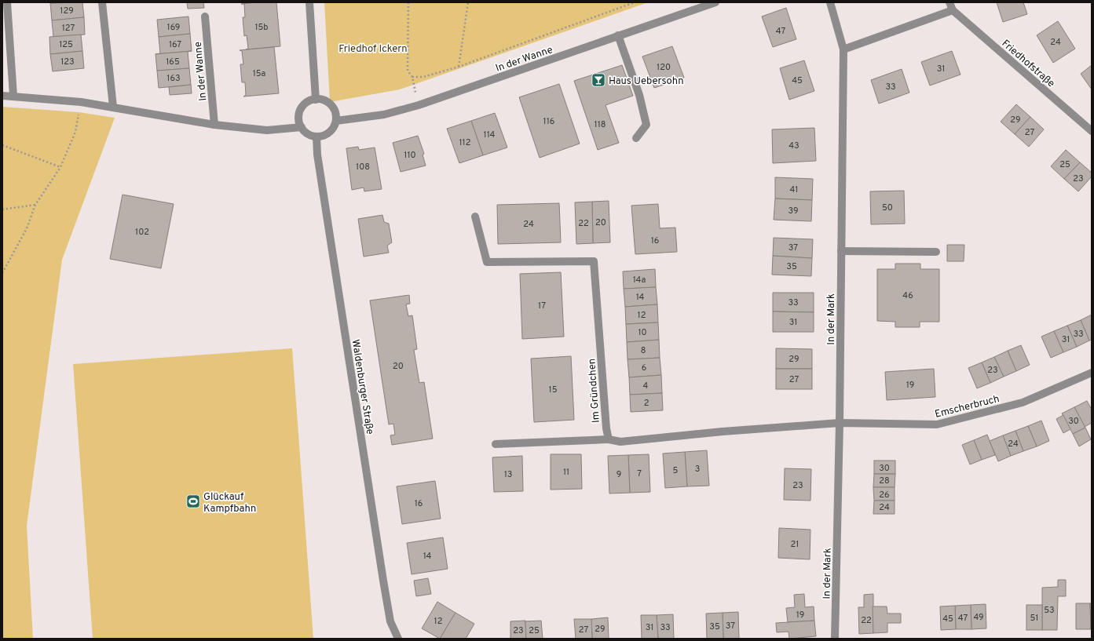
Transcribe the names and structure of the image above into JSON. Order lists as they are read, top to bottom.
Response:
{
  "streets": {
    "street": [
      "In der Wanne",
      "Friedhofstraße",
      "In der Mark",
      "Waldenburger Straße",
      "Im Gründchen",
      "Emscherbruch"
    ]
  },
  "crossings": [
    ["In der Wanne", "Waldenburger Straße"],
    ["Friedhofstraße", "In der Mark"],
    ["In der Mark", "Emscherbruch"]
  ],
  "parks": ["Friedhof Ickern"],
  "places": {
    "bar": ["Haus Uebersohn"],
    "sports": ["Glückauf Kampfbahn"]
  },
  "house_numbers": [
    "129",
    "169",
    "15b",
    "127",
    "47",
    "24",
    "125",
    "167",
    "123",
    "165",
    "120",
    "31",
    "15a",
    "163",
    "45",
    "33",
    "29",
    "116",
    "118",
    "27",
    "114",
    "112",
    "43",
    "110",
    "25",
    "108",
    "23",
    "41",
    "50",
    "39",
    "20",
    "22",
    "24",
    "102",
    "16",
    "37",
    "35",
    "14a",
    "46",
    "14",
    "33",
    "17",
    "12",
    "31",
    "10",
    "33",
    "31",
    "8",
    "29",
    "20",
    "6",
    "23",
    "27",
    "19",
    "4",
    "15",
    "2",
    "30",
    "24",
    "30",
    "3",
    "5",
    "11",
    "7",
    "13",
    "9",
    "28",
    "23",
    "26",
    "16",
    "24",
    "21",
    "14",
    "53",
    "19",
    "49",
    "47",
    "51",
    "45",
    "22",
    "12",
    "37",
    "35",
    "31",
    "33",
    "29",
    "27",
    "23",
    "25"
  ]
}
